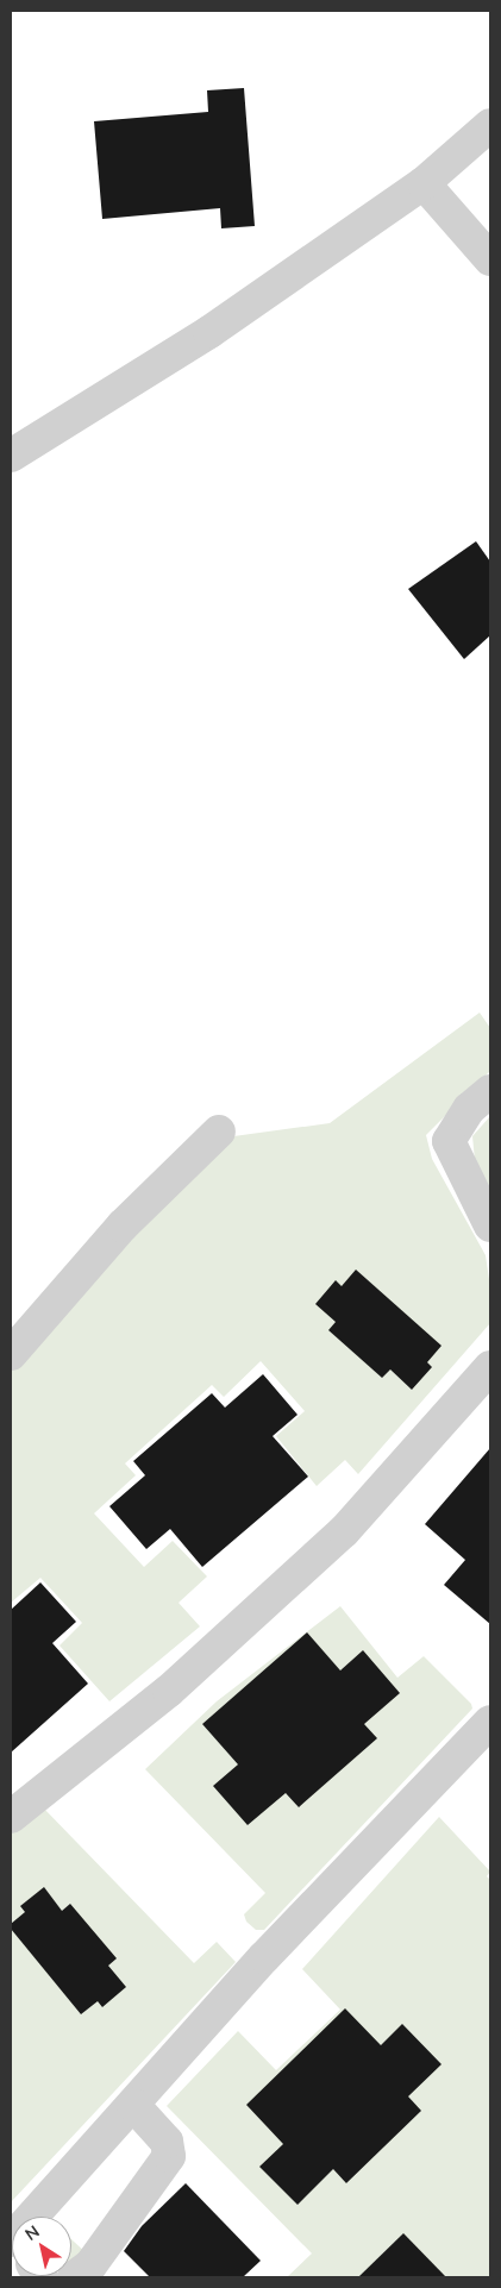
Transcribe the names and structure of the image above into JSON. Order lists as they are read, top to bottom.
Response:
{
  "north": "top left"
}
